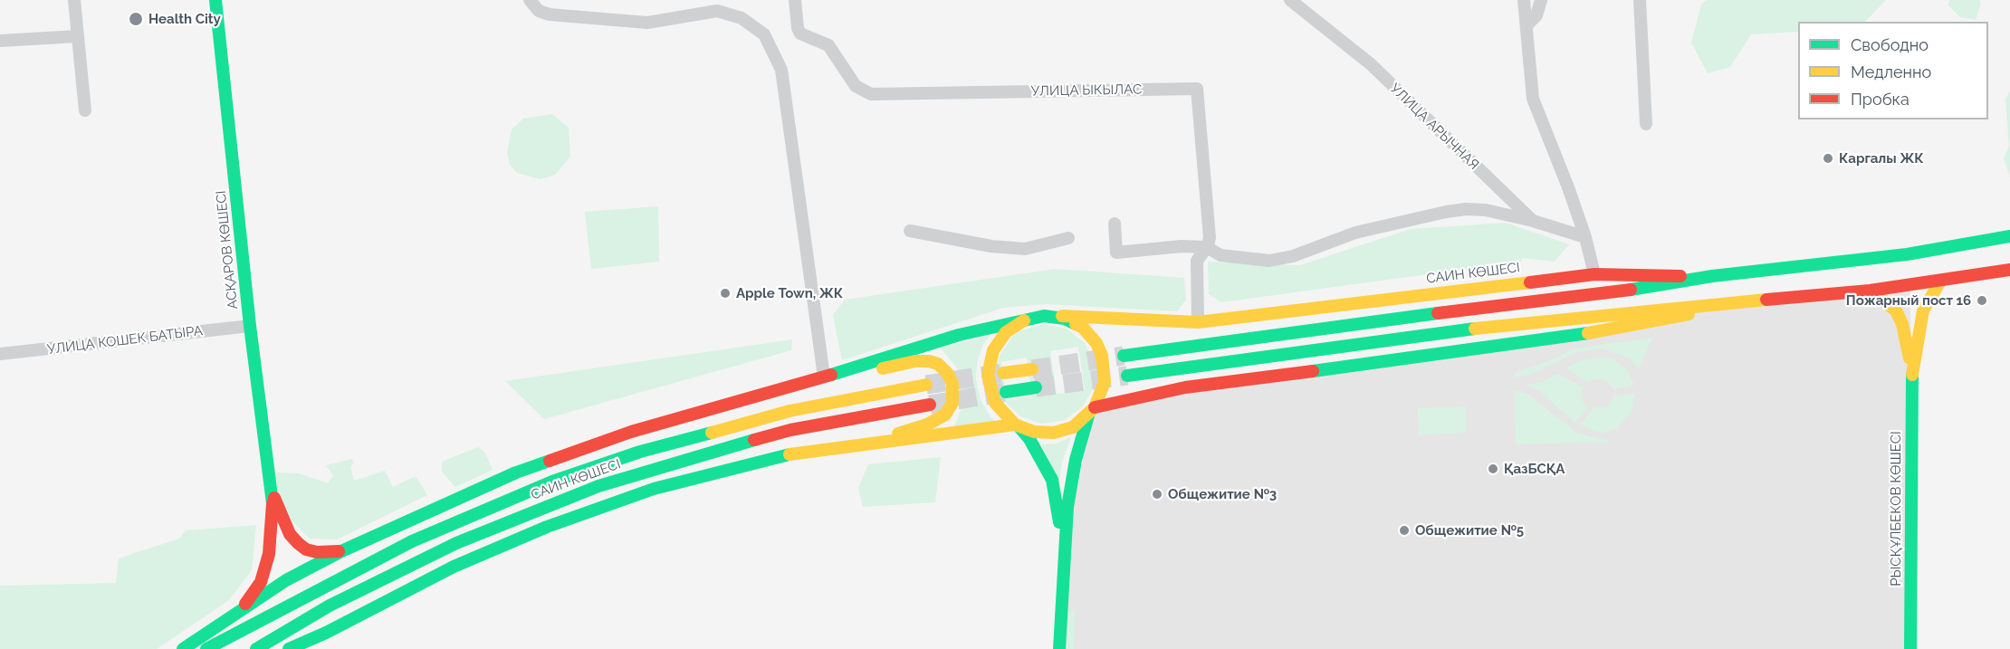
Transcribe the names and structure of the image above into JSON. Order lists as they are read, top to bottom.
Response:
{
  "streets": {
    "street": [
      "УЛИЦА ЫКЫЛАС",
      "УЛИЦА АРЫЧНАЯ",
      "АСҚАРОВ КӨШЕСІ",
      "САИН КӨШЕСІ",
      "УЛИЦА КОШЕК БАТЫРА",
      "РЫСҚҰЛБЕКОВ КӨШЕСІ"
    ]
  },
  "crossings": [
    ["УЛИЦА ЫКЫЛАС", "САИН КӨШЕСІ"],
    ["АСҚАРОВ КӨШЕСІ", "УЛИЦА КОШЕК БАТЫРА"]
  ],
  "places": [
    "Health City",
    "Каргалы ЖК",
    "Apple Town, ЖК",
    "Пожарный пост 16",
    "ҚазБСҚА",
    "Общежитие №3",
    "Общежитие №5"
  ],
  "legend": ["Свободно", "Медленно", "Пробка"]
}
